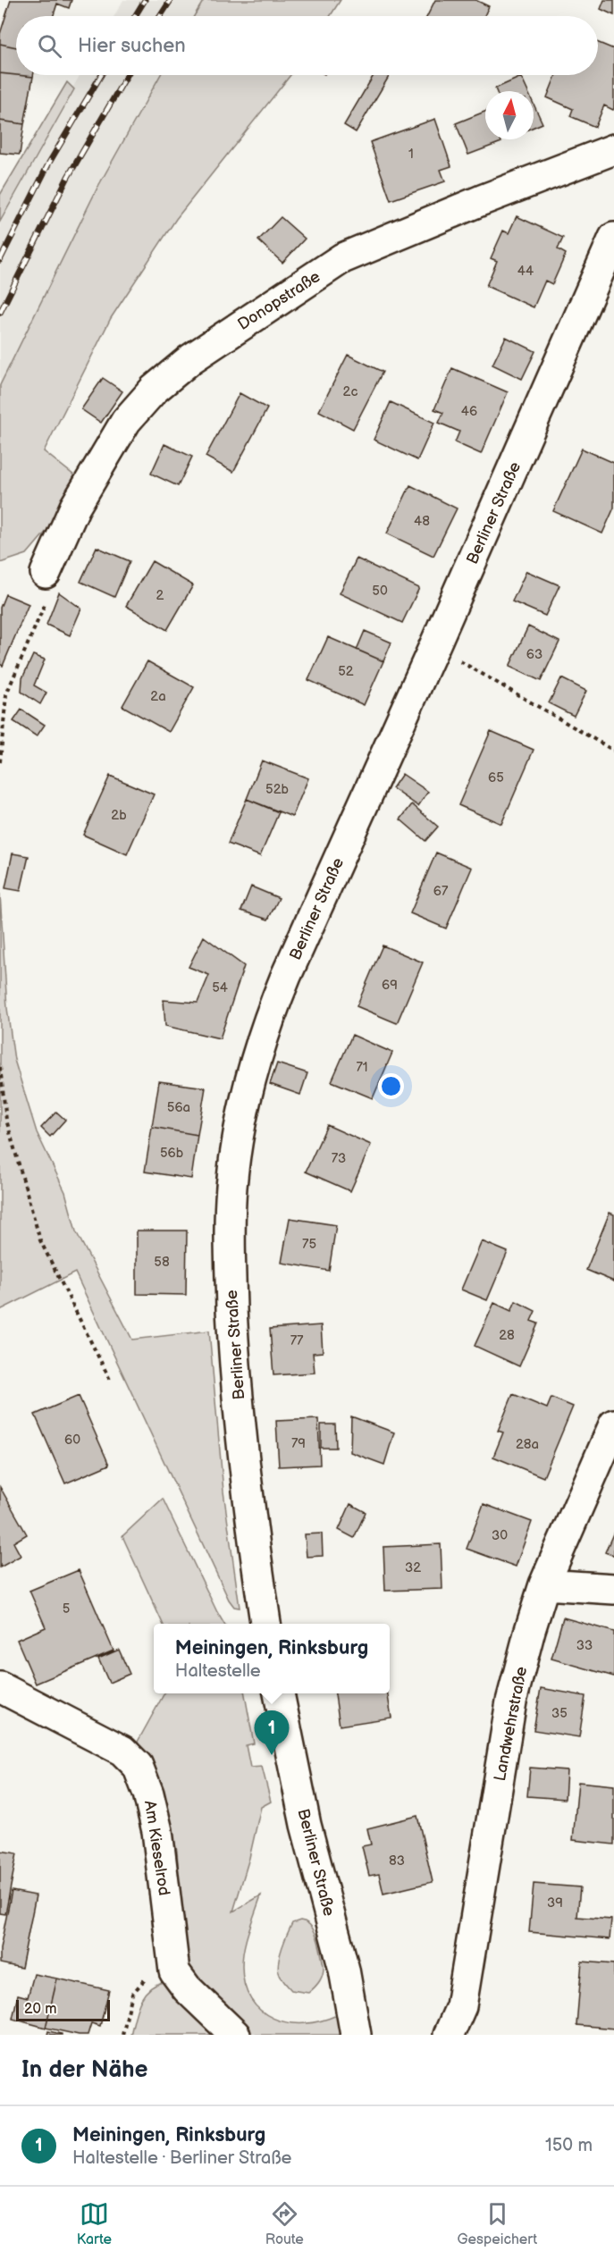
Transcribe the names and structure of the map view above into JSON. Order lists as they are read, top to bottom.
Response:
{
  "streets": {
    "street": [
      "Donopstraße",
      "Berliner Straße",
      "Landwehrstraße",
      "Am Kieselrod"
    ]
  },
  "house_numbers": [
    "1",
    "44",
    "2c",
    "46",
    "48",
    "50",
    "2",
    "63",
    "52",
    "2a",
    "65",
    "52b",
    "2b",
    "67",
    "69",
    "54",
    "71",
    "56a",
    "56b",
    "73",
    "75",
    "58",
    "28",
    "77",
    "60",
    "79",
    "28a",
    "30",
    "32",
    "5",
    "33",
    "35",
    "83",
    "39"
  ],
  "scale_bar": "20 m",
  "north": "top",
  "page": {
    "search": "Hier suchen",
    "popup": ["Meiningen, Rinksburg", "Haltestelle"],
    "pins": "1",
    "scale": "20 m",
    "heading": "In der Nähe",
    "list": [
      {
        "mark": "1",
        "name": "Meiningen, Rinksburg",
        "note": "Haltestelle · Berliner Straße",
        "value": "150 m"
      }
    ],
    "nav": ["Karte", "Route", "Gespeichert"]
  }
}
